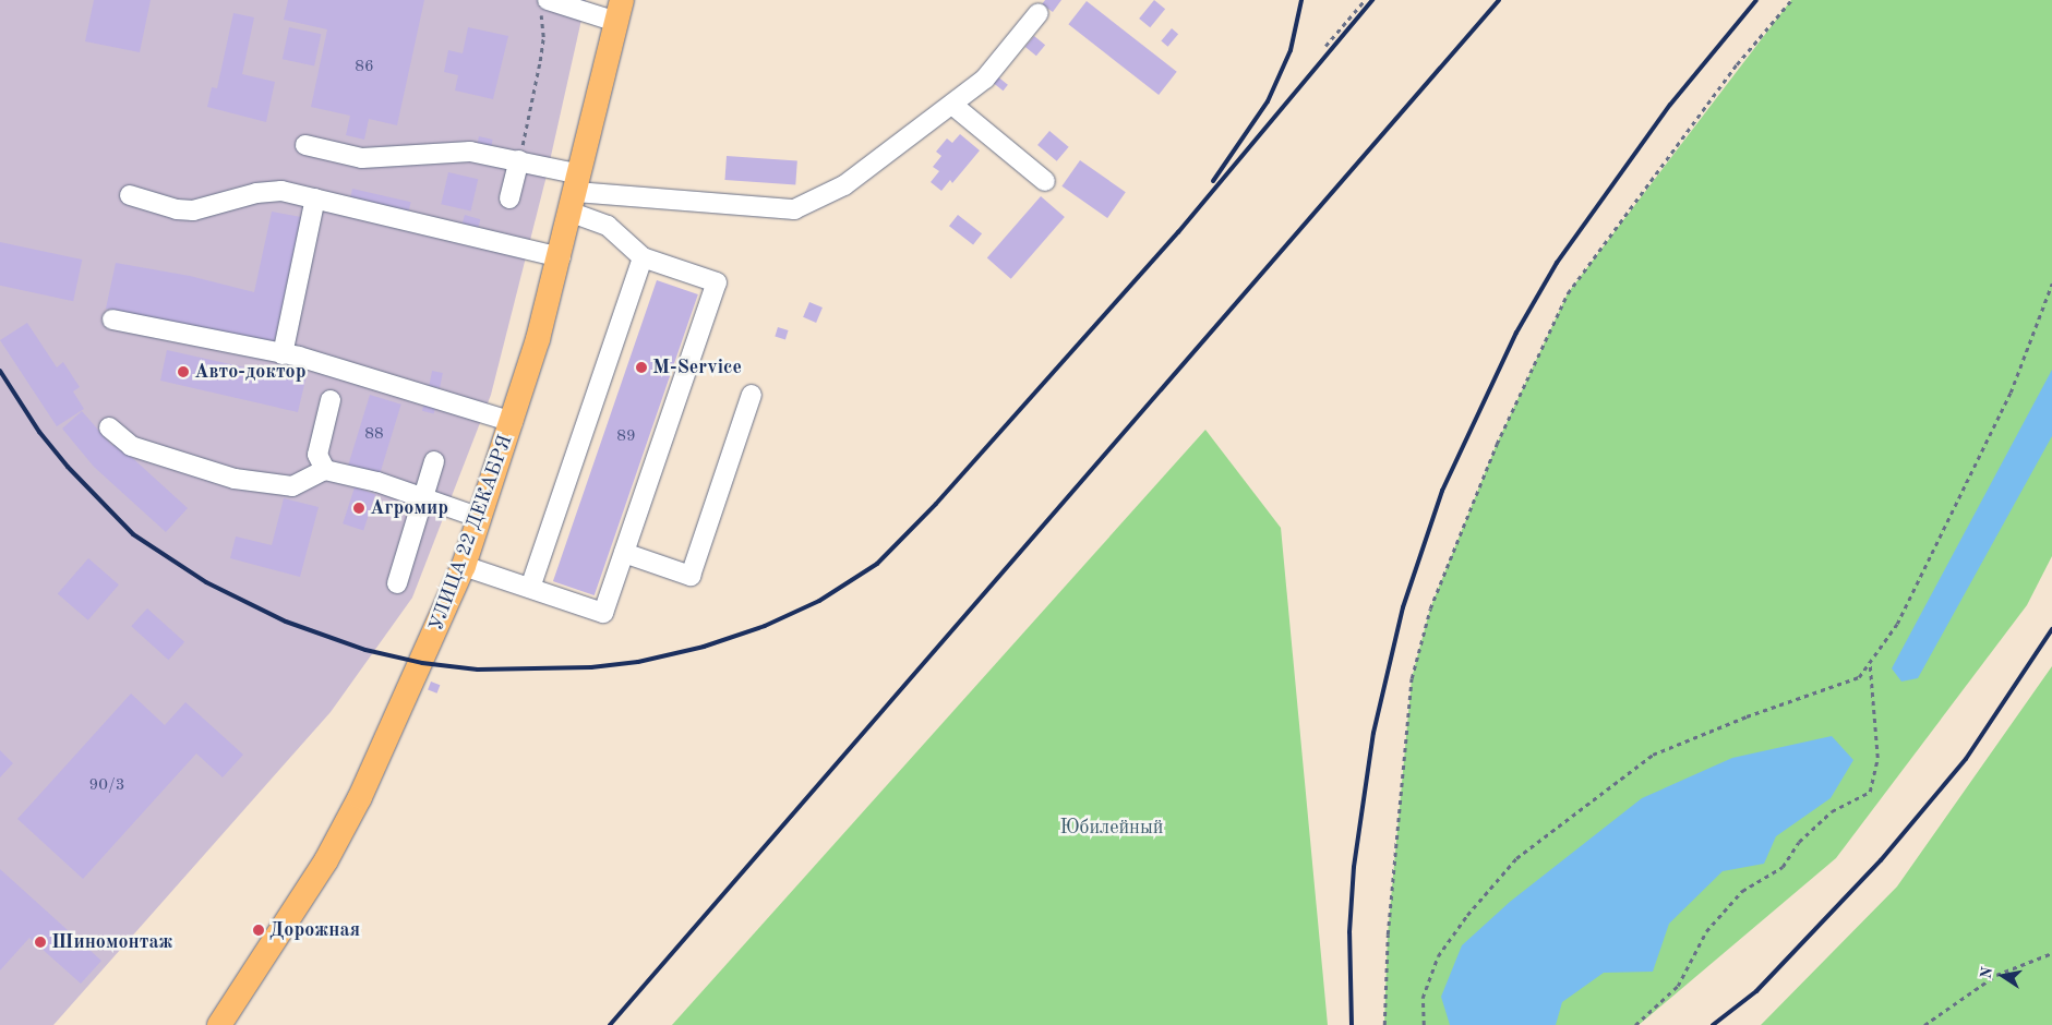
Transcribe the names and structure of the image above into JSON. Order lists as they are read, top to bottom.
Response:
{
  "streets": {
    "main road": ["УЛИЦА 22 ДЕКАБРЯ"]
  },
  "parks": ["Юбилейный"],
  "places": [
    "M-Service",
    "Авто-доктор",
    "Агромир",
    "Дорожная",
    "Шиномонтаж"
  ],
  "house_numbers": [
    "86",
    "88",
    "89",
    "90/3"
  ],
  "north": "left"
}
